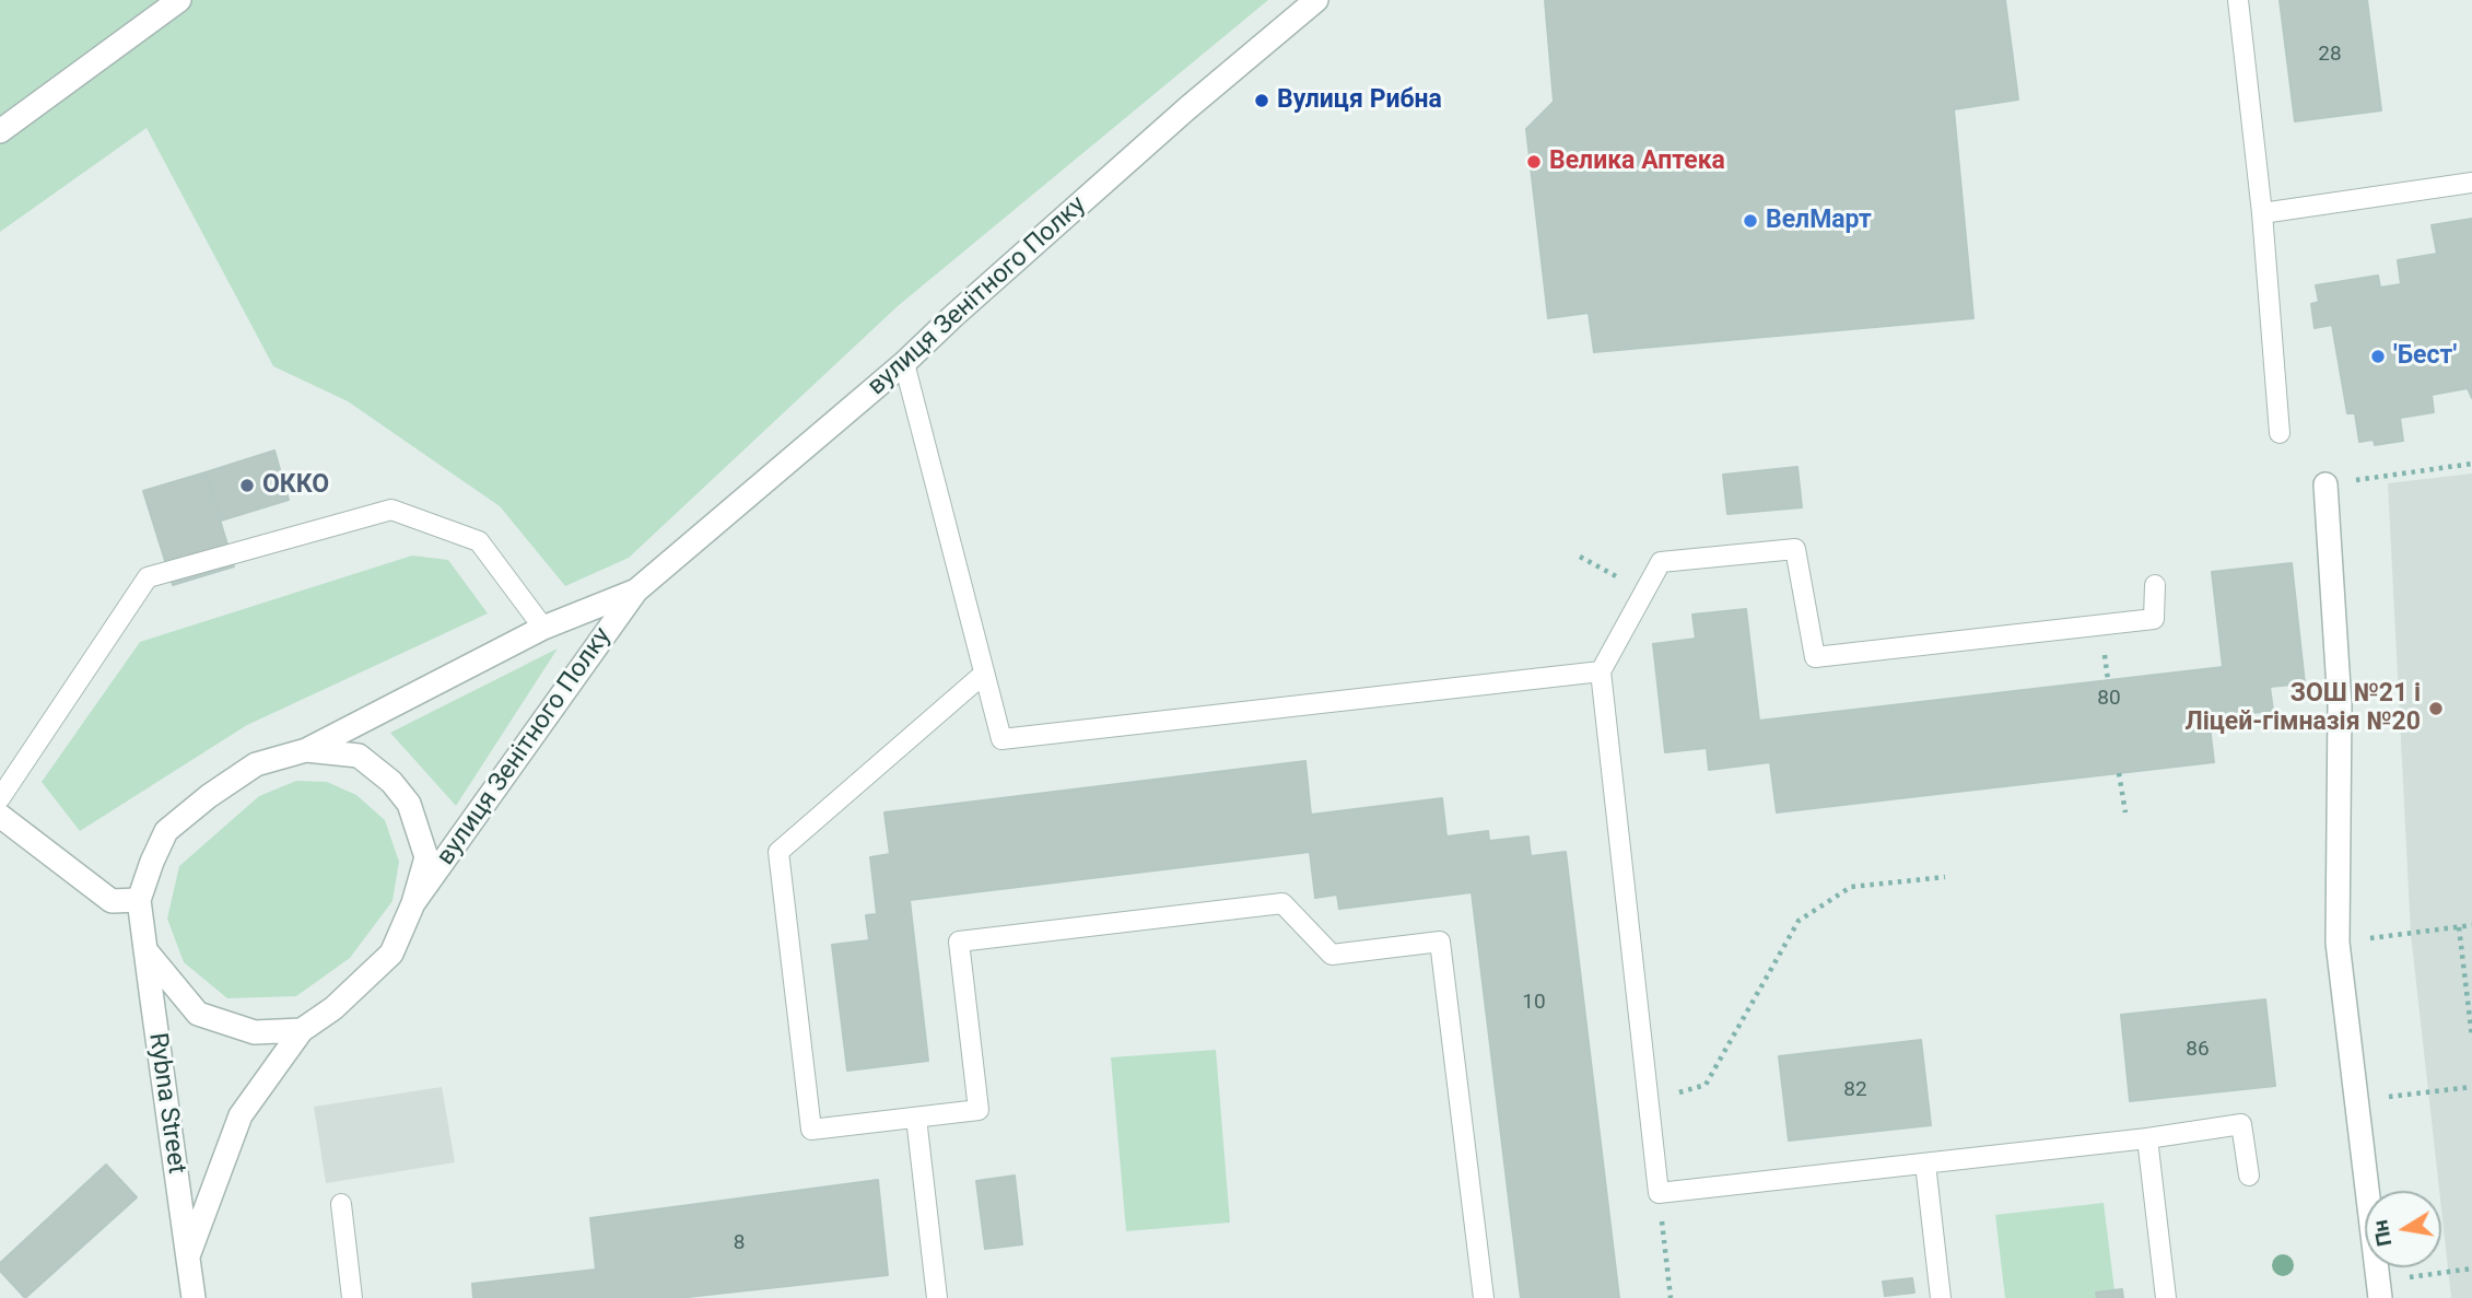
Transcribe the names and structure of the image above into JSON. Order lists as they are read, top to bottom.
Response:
{
  "streets": {
    "street": ["вулиця Зенітного Полку", "Rybna Street"]
  },
  "places": [
    "Вулиця Рибна",
    "Велика Аптека",
    "ВелМарт",
    "'Бест'",
    "ОККО",
    "ЗОШ №21 і Ліцей-гімназія №20"
  ],
  "house_numbers": [
    "28",
    "80",
    "10",
    "86",
    "82",
    "8"
  ],
  "north": "left"
}
